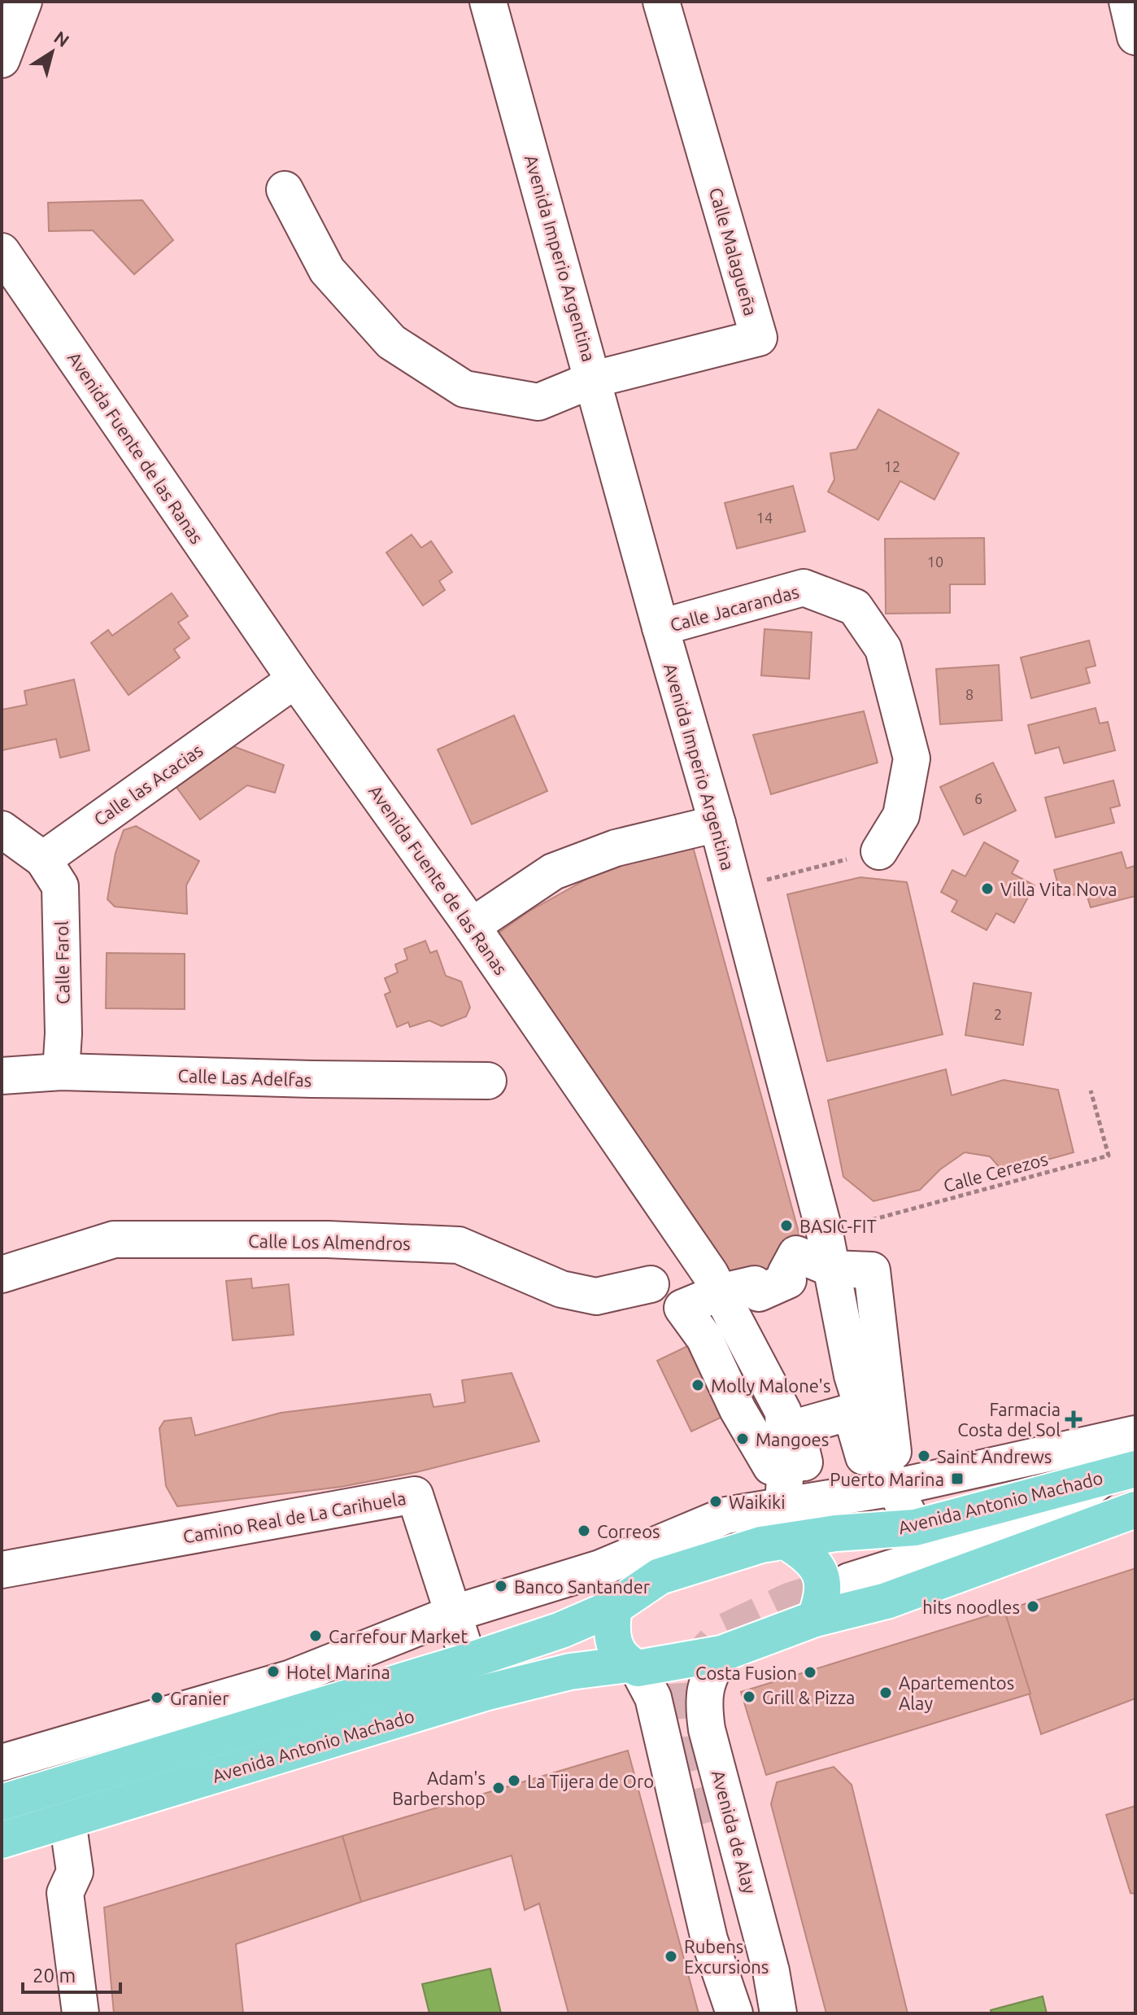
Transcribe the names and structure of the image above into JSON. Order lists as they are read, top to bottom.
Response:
{
  "streets": {
    "main road": ["Avenida Antonio Machado"],
    "street": [
      "Calle Malagueña",
      "Avenida Imperio Argentina",
      "Avenida Fuente de las Ranas",
      "Calle Jacarandas",
      "Calle las Acacias",
      "Calle Farol",
      "Calle Las Adelfas",
      "Calle Los Almendros",
      "Camino Real de La Carihuela",
      "Avenida de Alay"
    ],
    "path": ["Calle Cerezos"]
  },
  "crossings": [
    ["Calle Malagueña", "Avenida Imperio Argentina"],
    ["Avenida Imperio Argentina", "Calle Jacarandas"],
    ["Avenida Imperio Argentina", "Calle Cerezos"],
    ["Avenida Fuente de las Ranas", "Calle las Acacias"],
    ["Avenida Fuente de las Ranas", "Avenida Antonio Machado"],
    ["Calle las Acacias", "Calle Farol"],
    ["Calle Farol", "Calle Las Adelfas"],
    ["Avenida Antonio Machado", "Camino Real de La Carihuela"],
    ["Avenida Antonio Machado", "Avenida de Alay"]
  ],
  "places": {
    "other": [
      "Villa Vita Nova",
      "BASIC-FIT",
      "Molly Malone's",
      "Mangoes",
      "Saint Andrews",
      "Waikiki",
      "Correos",
      "Banco Santander",
      "hits noodles",
      "Carrefour Market",
      "Hotel Marina",
      "Costa Fusion",
      "Apartementos Alay",
      "Grill & Pizza",
      "Granier",
      "La Tijera de Oro",
      "Adam's Barbershop",
      "Rubens Excursions"
    ],
    "health": ["Farmacia Costa del Sol"],
    "transit": ["Puerto Marina"]
  },
  "house_numbers": [
    "12",
    "14",
    "10",
    "8",
    "6",
    "2"
  ],
  "scale_bar": "20 m",
  "north": "top right"
}
